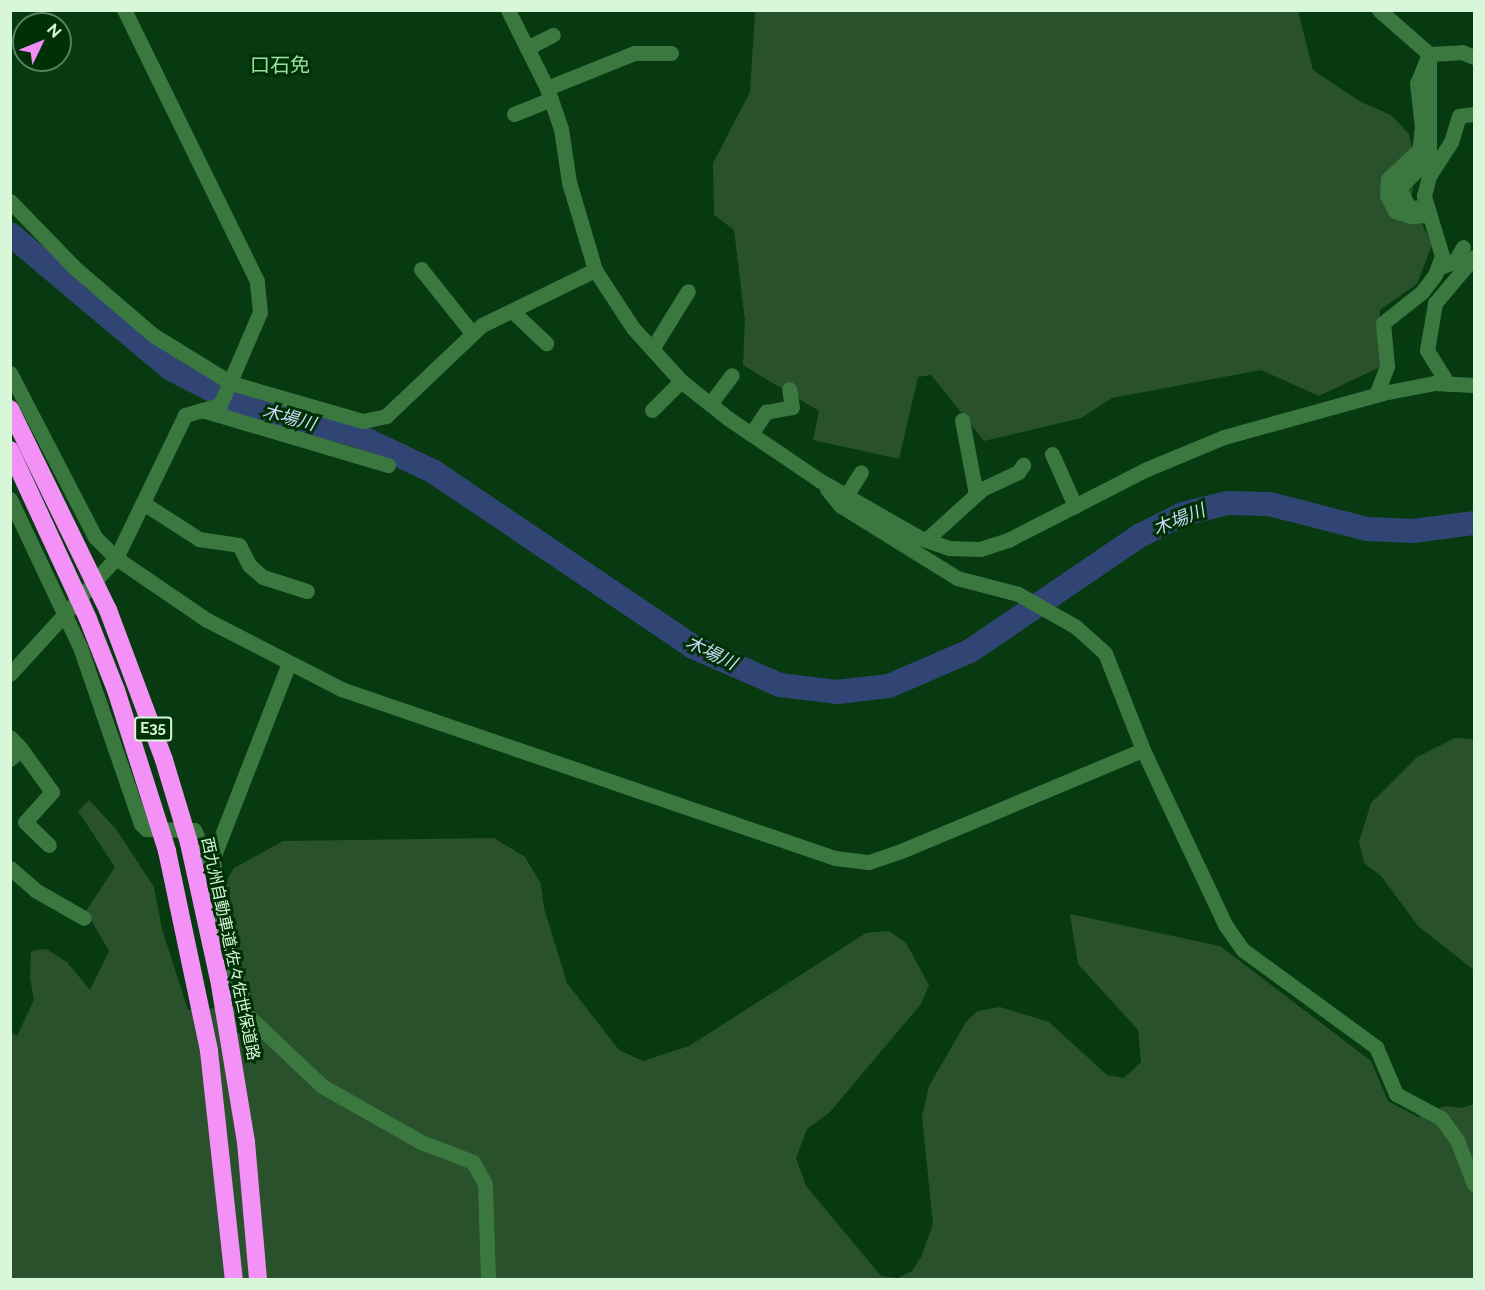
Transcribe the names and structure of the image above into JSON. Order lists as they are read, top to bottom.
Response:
{
  "streets": {
    "highway": ["E35", "西九州自動車道;佐々佐世保道路"]
  },
  "districts": ["口石免"],
  "water": ["木場川"],
  "north": "top right"
}
